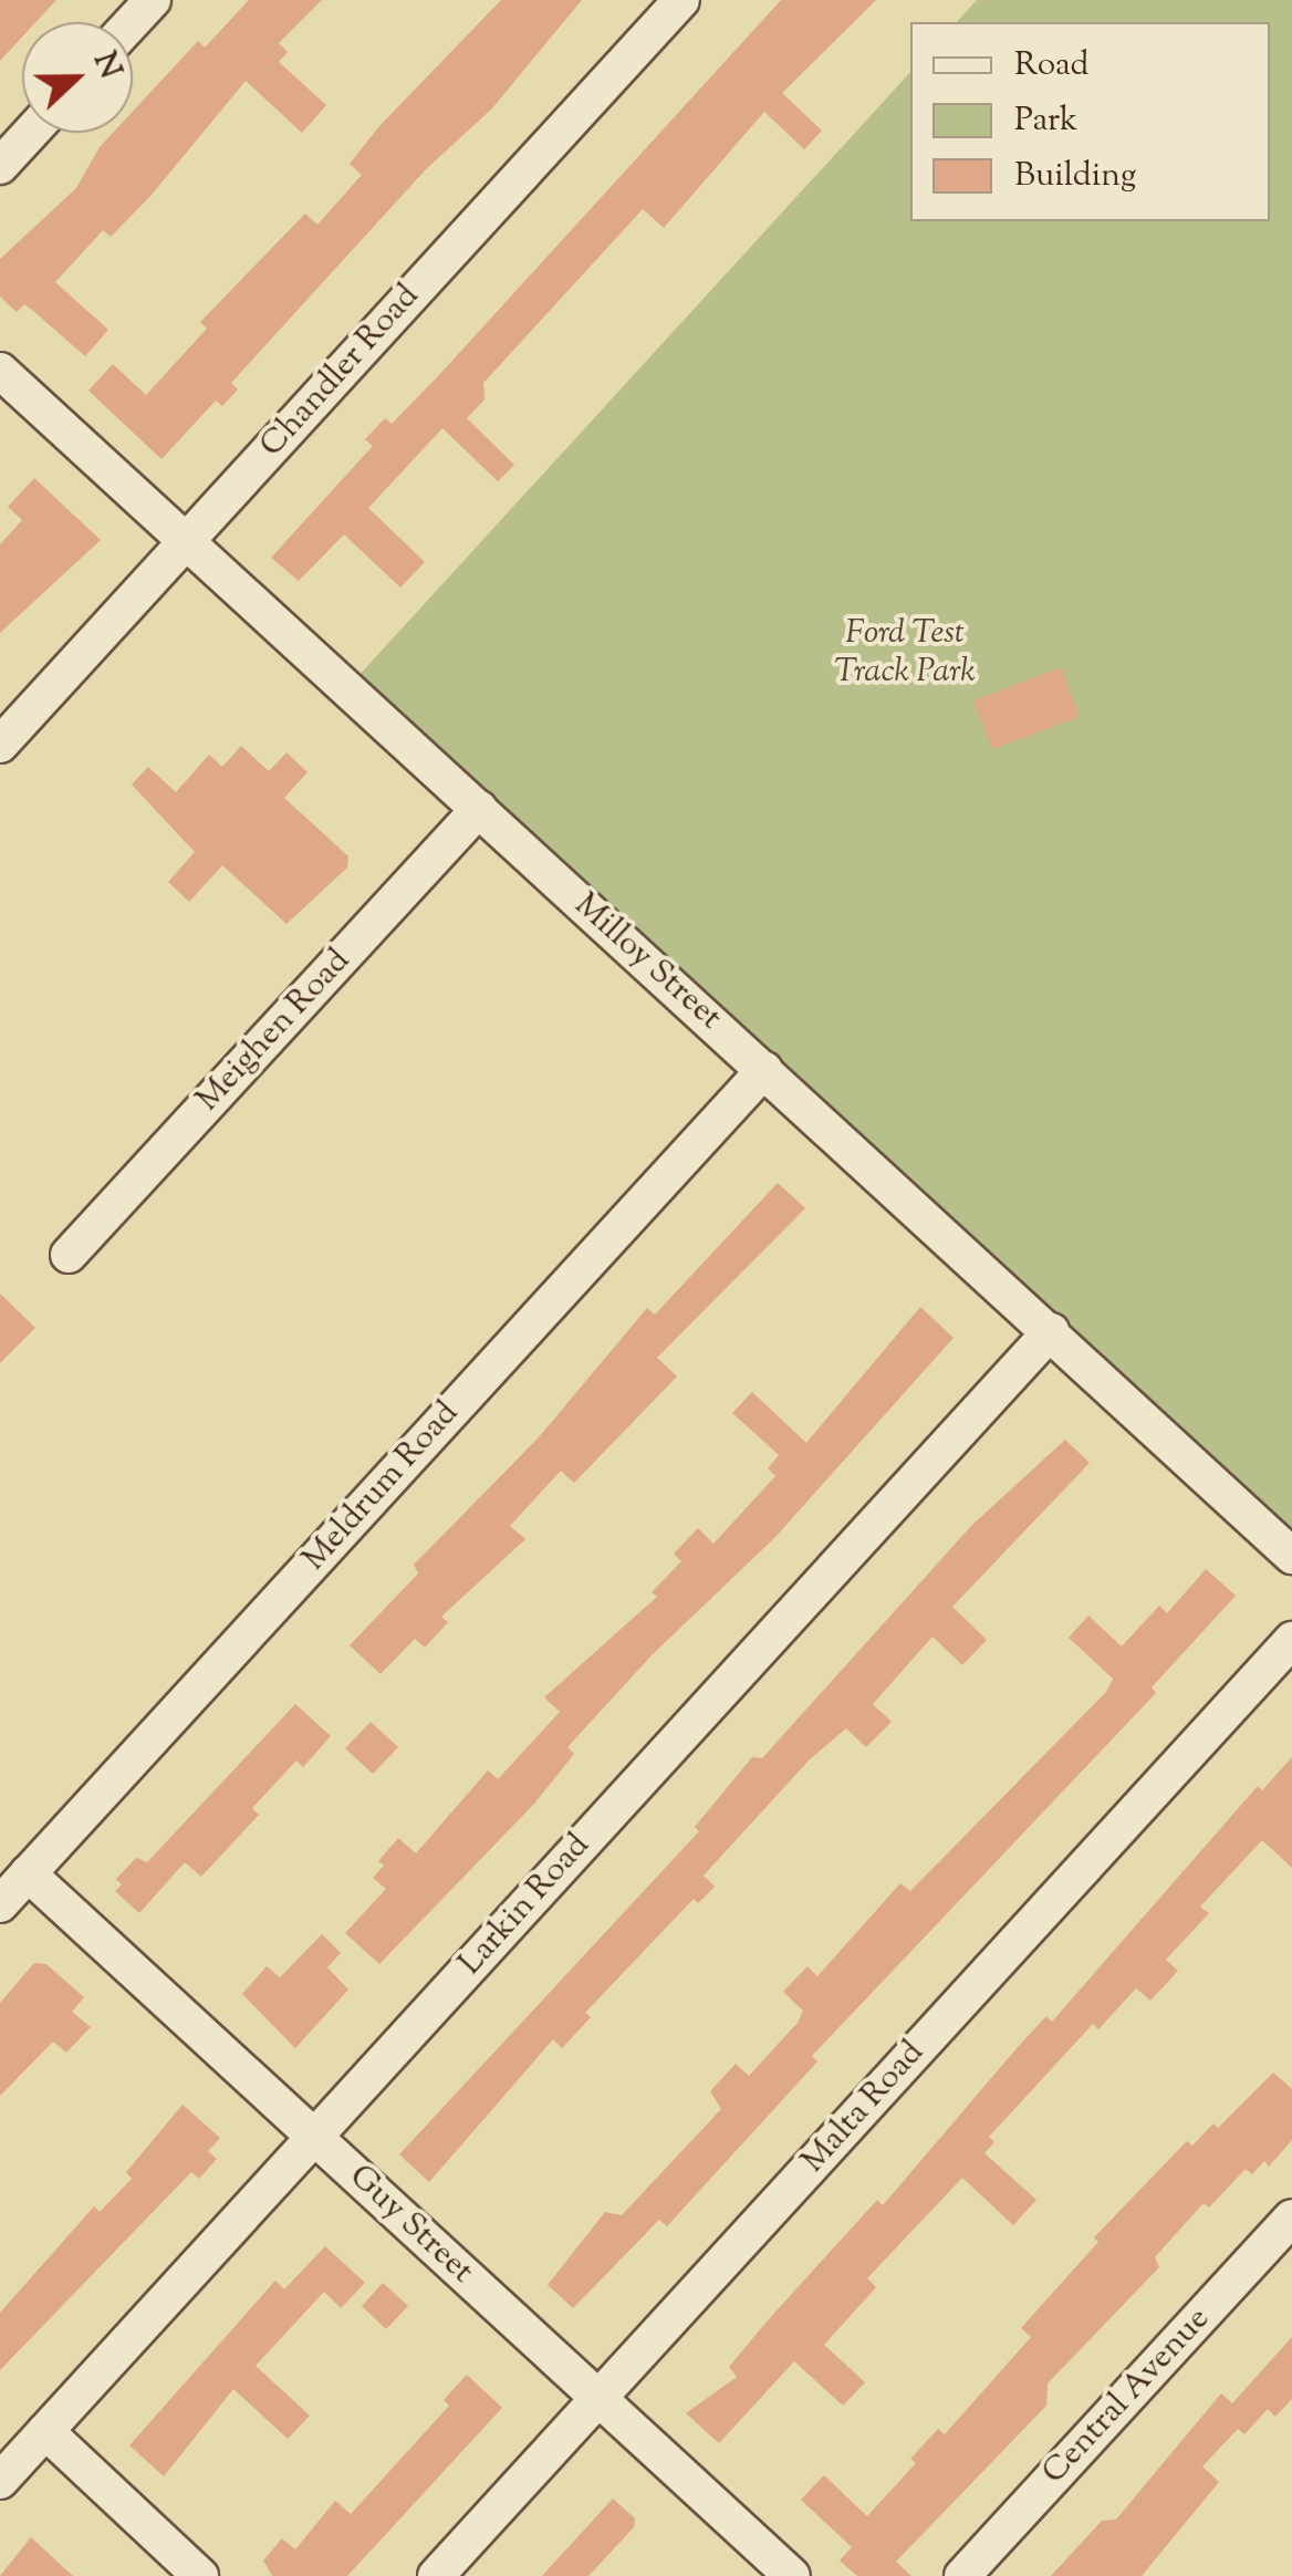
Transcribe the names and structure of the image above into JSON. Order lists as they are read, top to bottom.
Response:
{
  "streets": {
    "street": [
      "Chandler Road",
      "Milloy Street",
      "Meighen Road",
      "Meldrum Road",
      "Larkin Road",
      "Malta Road",
      "Guy Street",
      "Central Avenue"
    ]
  },
  "crossings": [
    ["Chandler Road", "Milloy Street"],
    ["Milloy Street", "Meighen Road"],
    ["Milloy Street", "Meldrum Road"],
    ["Milloy Street", "Larkin Road"],
    ["Meldrum Road", "Guy Street"],
    ["Larkin Road", "Guy Street"],
    ["Malta Road", "Guy Street"]
  ],
  "parks": ["Ford Test Track Park"],
  "legend": ["Road", "Park", "Building"],
  "north": "right"
}
